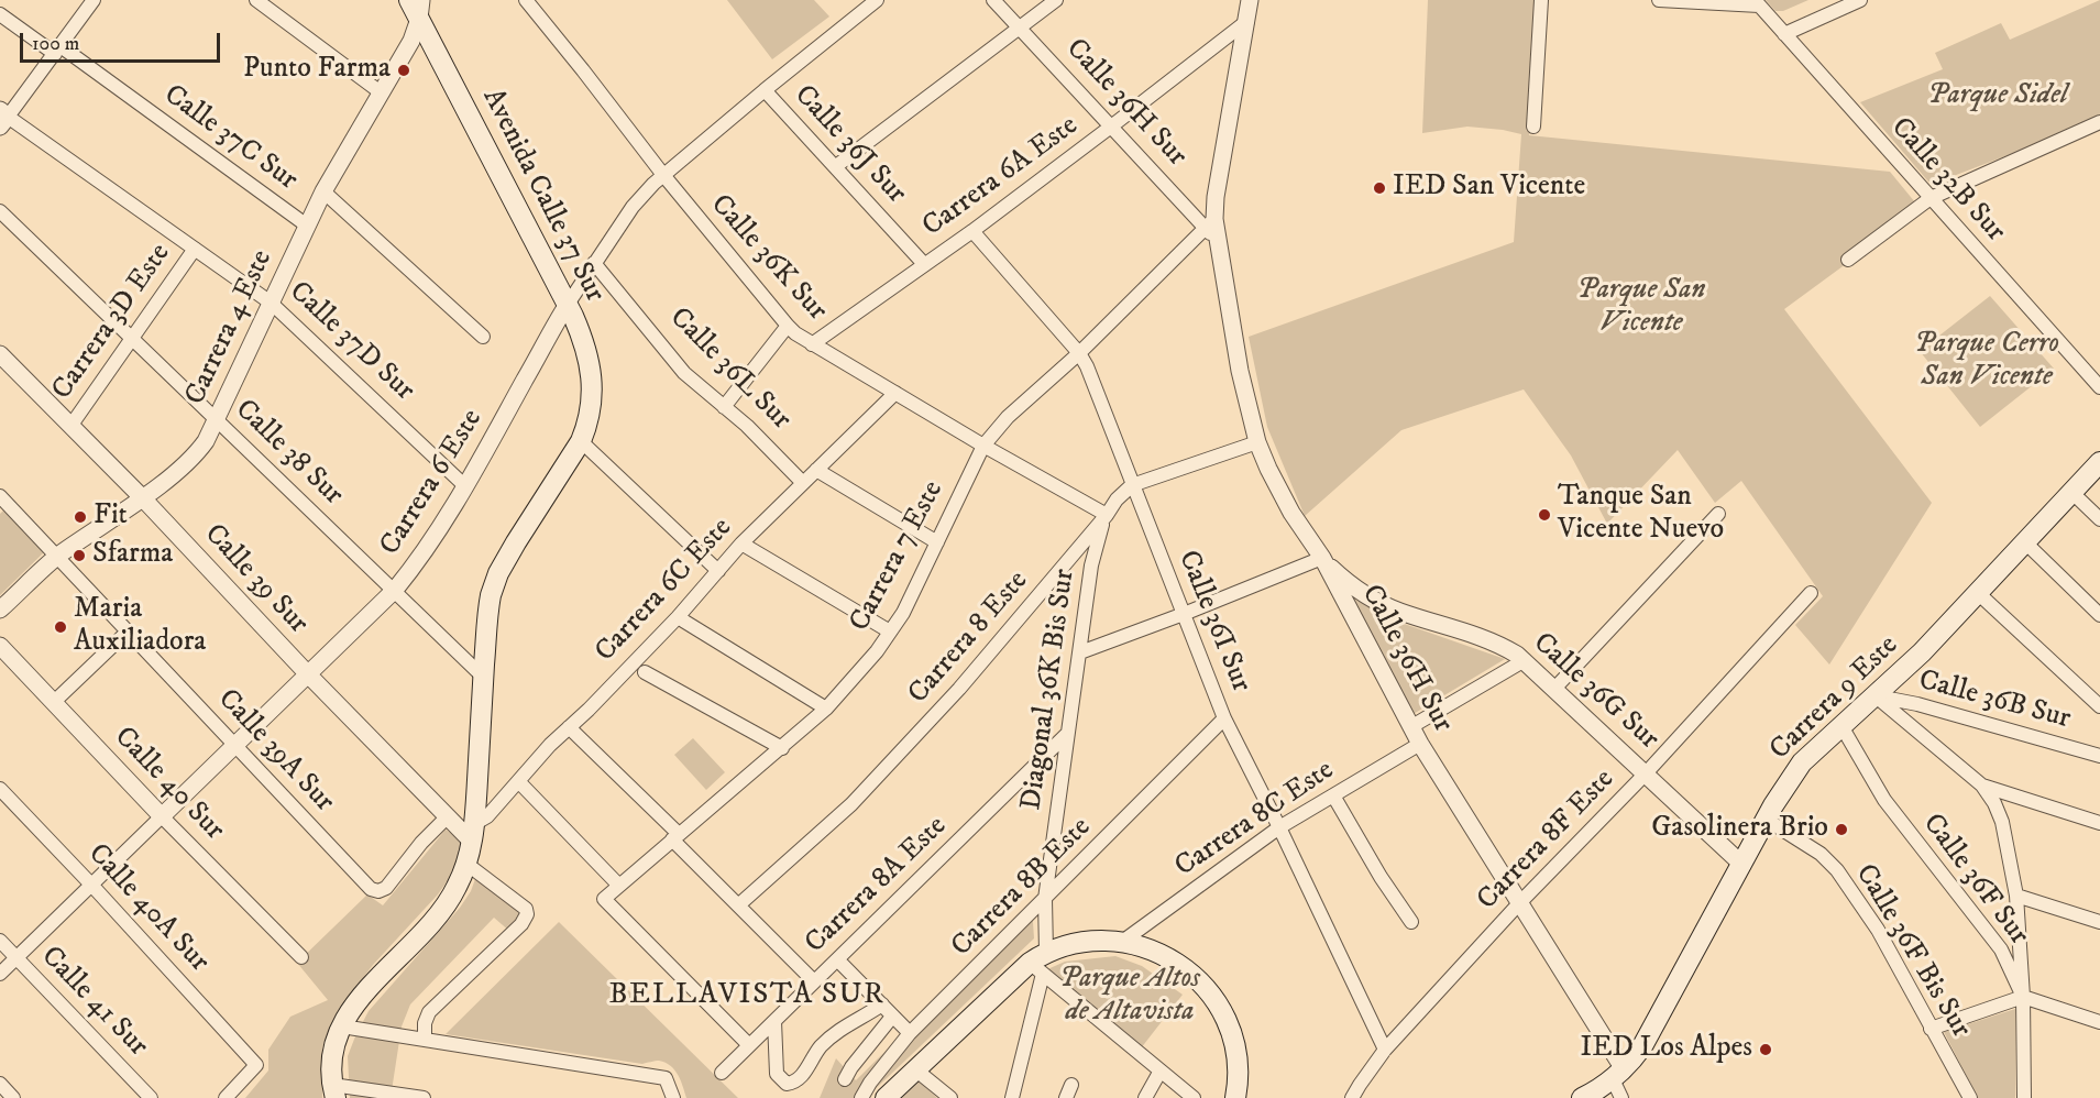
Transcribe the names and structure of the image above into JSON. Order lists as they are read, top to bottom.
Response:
{
  "streets": {
    "main road": ["Avenida Calle 37 Sur", "Carrera 9 Este"],
    "street": [
      "Calle 36H Sur",
      "Calle 37C Sur",
      "Calle 36J Sur",
      "Carrera 6A Este",
      "Calle 32B Sur",
      "Calle 36K Sur",
      "Carrera 3D Este",
      "Carrera 4 Este",
      "Calle 37D Sur",
      "Calle 36L Sur",
      "Calle 38 Sur",
      "Carrera 6 Este",
      "Carrera 7 Este",
      "Calle 39 Sur",
      "Carrera 6C Este",
      "Calle 36I Sur",
      "Carrera 8 Este",
      "Diagonal 36K Bis Sur",
      "Calle 36G Sur",
      "Calle 36B Sur",
      "Calle 39A Sur",
      "Calle 40 Sur",
      "Carrera 8C Este",
      "Carrera 8F Este",
      "Calle 36F Sur",
      "Carrera 8A Este",
      "Carrera 8B Este",
      "Calle 40A Sur",
      "Calle 36F Bis Sur",
      "Calle 41 Sur"
    ]
  },
  "crossings": [
    ["Calle 36H Sur", "Carrera 6A Este"],
    ["Calle 36H Sur", "Carrera 7 Este"],
    ["Calle 36H Sur", "Carrera 8 Este"],
    ["Calle 36H Sur", "Calle 36G Sur"],
    ["Calle 36H Sur", "Carrera 9 Este"],
    ["Calle 36H Sur", "Carrera 8C Este"],
    ["Calle 36H Sur", "Carrera 8F Este"],
    ["Calle 37C Sur", "Carrera 4 Este"],
    ["Calle 36J Sur", "Carrera 6A Este"],
    ["Calle 36J Sur", "Carrera 6 Este"],
    ["Carrera 6A Este", "Calle 36K Sur"],
    ["Carrera 6A Este", "Calle 36I Sur"],
    ["Avenida Calle 37 Sur", "Carrera 4 Este"],
    ["Avenida Calle 37 Sur", "Carrera 6 Este"],
    ["Calle 36K Sur", "Carrera 6 Este"],
    ["Calle 36K Sur", "Carrera 7 Este"],
    ["Calle 36K Sur", "Carrera 6C Este"],
    ["Calle 36K Sur", "Carrera 8 Este"],
    ["Calle 36K Sur", "Diagonal 36K Bis Sur"],
    ["Carrera 3D Este", "Calle 37D Sur"],
    ["Carrera 3D Este", "Calle 38 Sur"],
    ["Carrera 3D Este", "Calle 39 Sur"],
    ["Carrera 4 Este", "Calle 37D Sur"],
    ["Carrera 4 Este", "Calle 38 Sur"],
    ["Carrera 4 Este", "Calle 39 Sur"],
    ["Carrera 4 Este", "Calle 39A Sur"],
    ["Calle 37D Sur", "Carrera 6 Este"],
    ["Calle 36L Sur", "Carrera 6 Este"],
    ["Calle 36L Sur", "Carrera 6C Este"],
    ["Calle 38 Sur", "Carrera 6 Este"],
    ["Carrera 6 Este", "Calle 39 Sur"],
    ["Carrera 6 Este", "Calle 39A Sur"],
    ["Carrera 6 Este", "Calle 40 Sur"],
    ["Carrera 6 Este", "Calle 40A Sur"],
    ["Carrera 6 Este", "Calle 41 Sur"],
    ["Carrera 7 Este", "Calle 36I Sur"],
    ["Carrera 7 Este", "Carrera 8A Este"],
    ["Calle 39 Sur", "Carrera 6C Este"],
    ["Calle 39 Sur", "Calle 39A Sur"],
    ["Calle 36I Sur", "Carrera 8 Este"],
    ["Calle 36I Sur", "Carrera 8C Este"],
    ["Calle 36I Sur", "Carrera 8F Este"],
    ["Calle 36I Sur", "Carrera 8B Este"],
    ["Carrera 8 Este", "Diagonal 36K Bis Sur"],
    ["Diagonal 36K Bis Sur", "Carrera 8A Este"],
    ["Diagonal 36K Bis Sur", "Carrera 8B Este"],
    ["Calle 36G Sur", "Carrera 9 Este"],
    ["Calle 36G Sur", "Carrera 8F Este"],
    ["Carrera 9 Este", "Calle 36B Sur"],
    ["Carrera 9 Este", "Calle 36F Sur"],
    ["Carrera 9 Este", "Calle 36F Bis Sur"]
  ],
  "districts": ["BELLAVISTA SUR"],
  "parks": [
    "Parque Sidel",
    "Parque San Vicente",
    "Parque Cerro San Vicente",
    "Parque Altos de Altavista"
  ],
  "places": [
    "Punto Farma",
    "IED San Vicente",
    "Tanque San Vicente Nuevo",
    "Fit",
    "Sfarma",
    "Maria Auxiliadora",
    "Gasolinera Brio",
    "IED Los Alpes"
  ],
  "scale_bar": "100 m"
}
